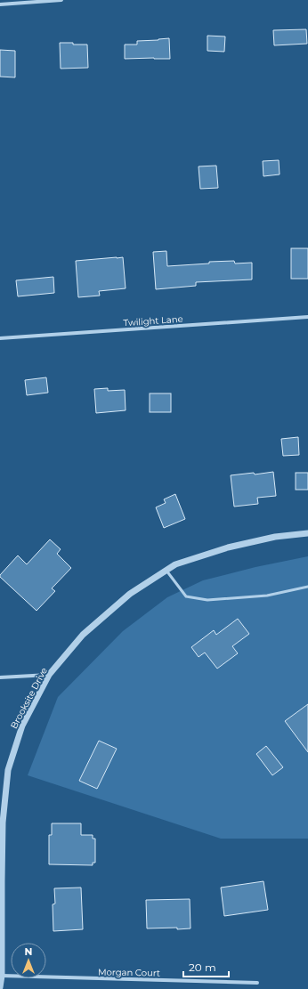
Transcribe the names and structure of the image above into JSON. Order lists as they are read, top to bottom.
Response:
{
  "streets": {
    "street": ["Twilight Lane", "Brooksite Drive", "Morgan Court"]
  },
  "crossings": [
    ["Brooksite Drive", "Morgan Court"]
  ],
  "scale_bar": "20 m",
  "north": "top"
}
